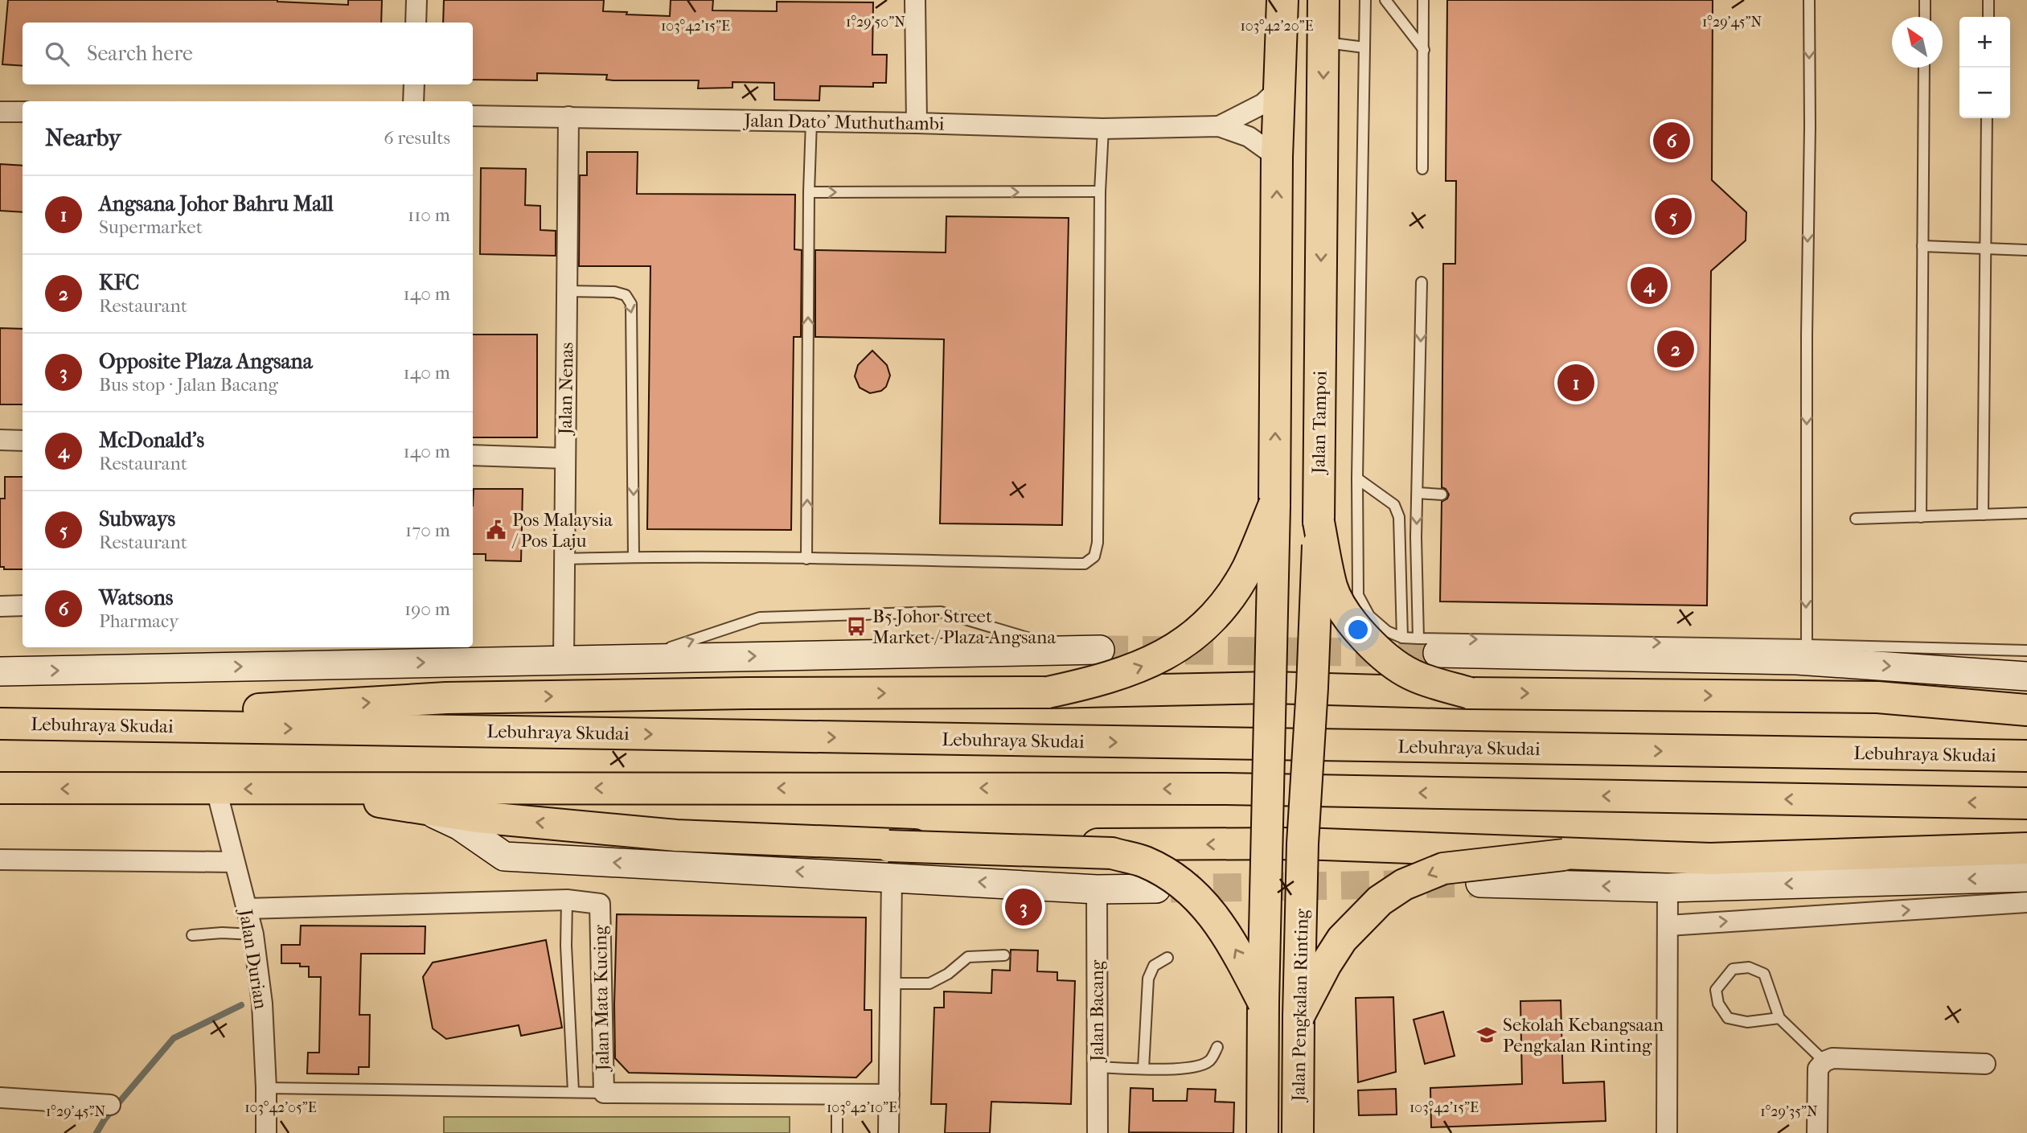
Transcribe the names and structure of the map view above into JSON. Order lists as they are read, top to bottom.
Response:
{
  "streets": {
    "main road": ["Jalan Tampoi", "Lebuhraya Skudai", "Jalan Pengkalan Rinting"],
    "street": [
      "Jalan Dato' Muthuthambi",
      "Jalan Nenas",
      "Jalan Durian",
      "Jalan Mata Kucing",
      "Jalan Bacang"
    ]
  },
  "crossings": [
    ["Jalan Dato' Muthuthambi", "Jalan Nenas"],
    ["Jalan Tampoi", "Jalan Pengkalan Rinting"],
    ["Jalan Durian", "Jalan Mata Kucing"]
  ],
  "places": {
    "public building": ["Pos Malaysia / Pos Laju"],
    "bus stop": ["B5 Johor Street Market / Plaza Angsana"],
    "school or university": ["Sekolah Kebangsaan Pengkalan Rinting"]
  },
  "north": "top left",
  "page": {
    "map_buttons": ["+", "−"],
    "search": "Search here",
    "heading": ["Nearby", "6 results"],
    "pins": [
      "6",
      "5",
      "4",
      "2",
      "1",
      "3"
    ],
    "list": [
      {
        "mark": "1",
        "name": "Angsana Johor Bahru Mall",
        "note": "Supermarket",
        "value": "110 m"
      },
      {
        "mark": "2",
        "name": "KFC",
        "note": "Restaurant",
        "value": "140 m"
      },
      {
        "mark": "3",
        "name": "Opposite Plaza Angsana",
        "note": "Bus stop · Jalan Bacang",
        "value": "140 m"
      },
      {
        "mark": "4",
        "name": "McDonald's",
        "note": "Restaurant",
        "value": "140 m"
      },
      {
        "mark": "5",
        "name": "Subways",
        "note": "Restaurant",
        "value": "170 m"
      },
      {
        "mark": "6",
        "name": "Watsons",
        "note": "Pharmacy",
        "value": "190 m"
      }
    ]
  },
  "coordinates": [
    "1°29'50\"N",
    "1°29'45\"N",
    "103°42'15\"E",
    "103°42'20\"E",
    "103°42'05\"E",
    "103°42'10\"E",
    "1°29'35\"N"
  ]
}
